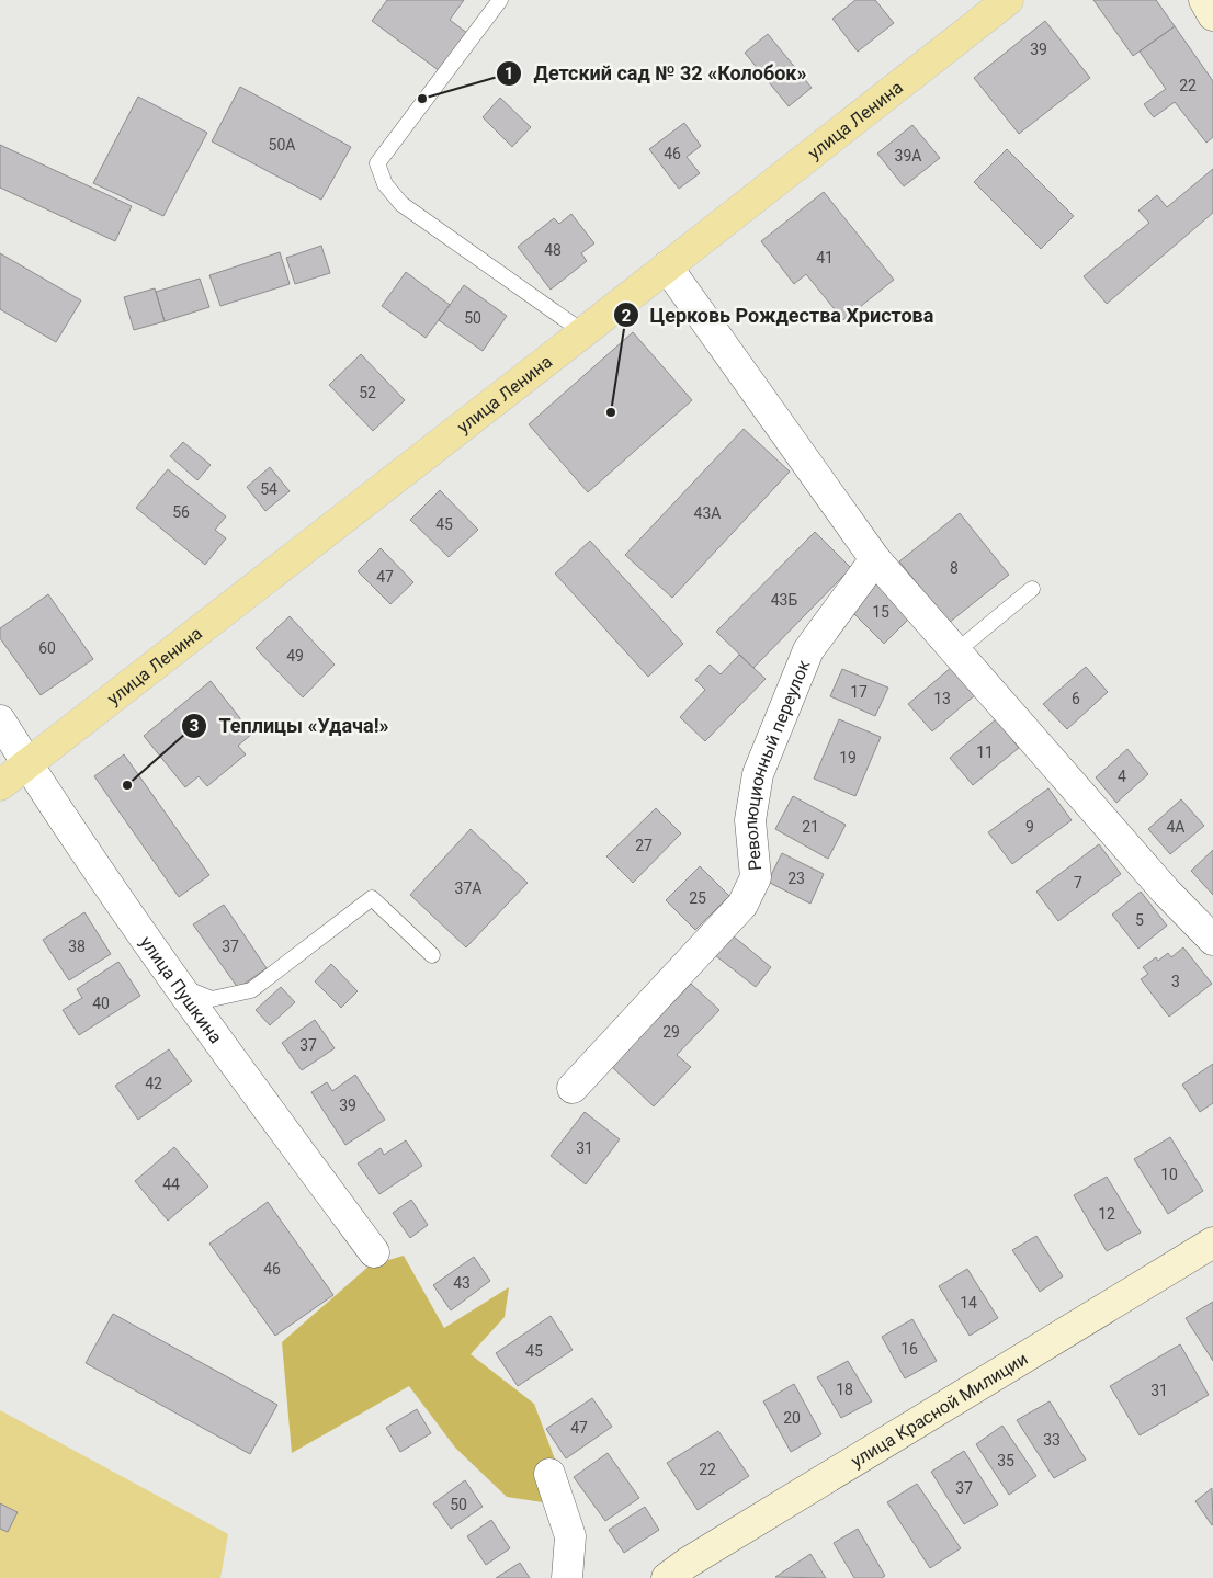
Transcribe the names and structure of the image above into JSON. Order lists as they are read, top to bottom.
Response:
{
  "streets": {
    "main road": ["улица Ленина"],
    "street": ["Революционный переулок", "улица Пушкина", "улица Красной Милиции"]
  },
  "crossings": [
    ["улица Ленина", "улица Пушкина"]
  ],
  "places": ["Детский сад № 32 «Колобок»", "Церковь Рождества Христова", "Теплицы «Удача!»"],
  "house_numbers": [
    "39",
    "22",
    "50А",
    "46",
    "39А",
    "48",
    "41",
    "50",
    "52",
    "54",
    "56",
    "43А",
    "45",
    "8",
    "47",
    "43Б",
    "15",
    "60",
    "49",
    "17",
    "13",
    "6",
    "11",
    "19",
    "4",
    "21",
    "9",
    "4А",
    "27",
    "23",
    "7",
    "37А",
    "25",
    "5",
    "38",
    "37",
    "3",
    "40",
    "29",
    "37",
    "42",
    "39",
    "31",
    "10",
    "44",
    "12",
    "46",
    "43",
    "14",
    "16",
    "45",
    "18",
    "31",
    "20",
    "47",
    "33",
    "35",
    "22",
    "37",
    "50"
  ]
}
